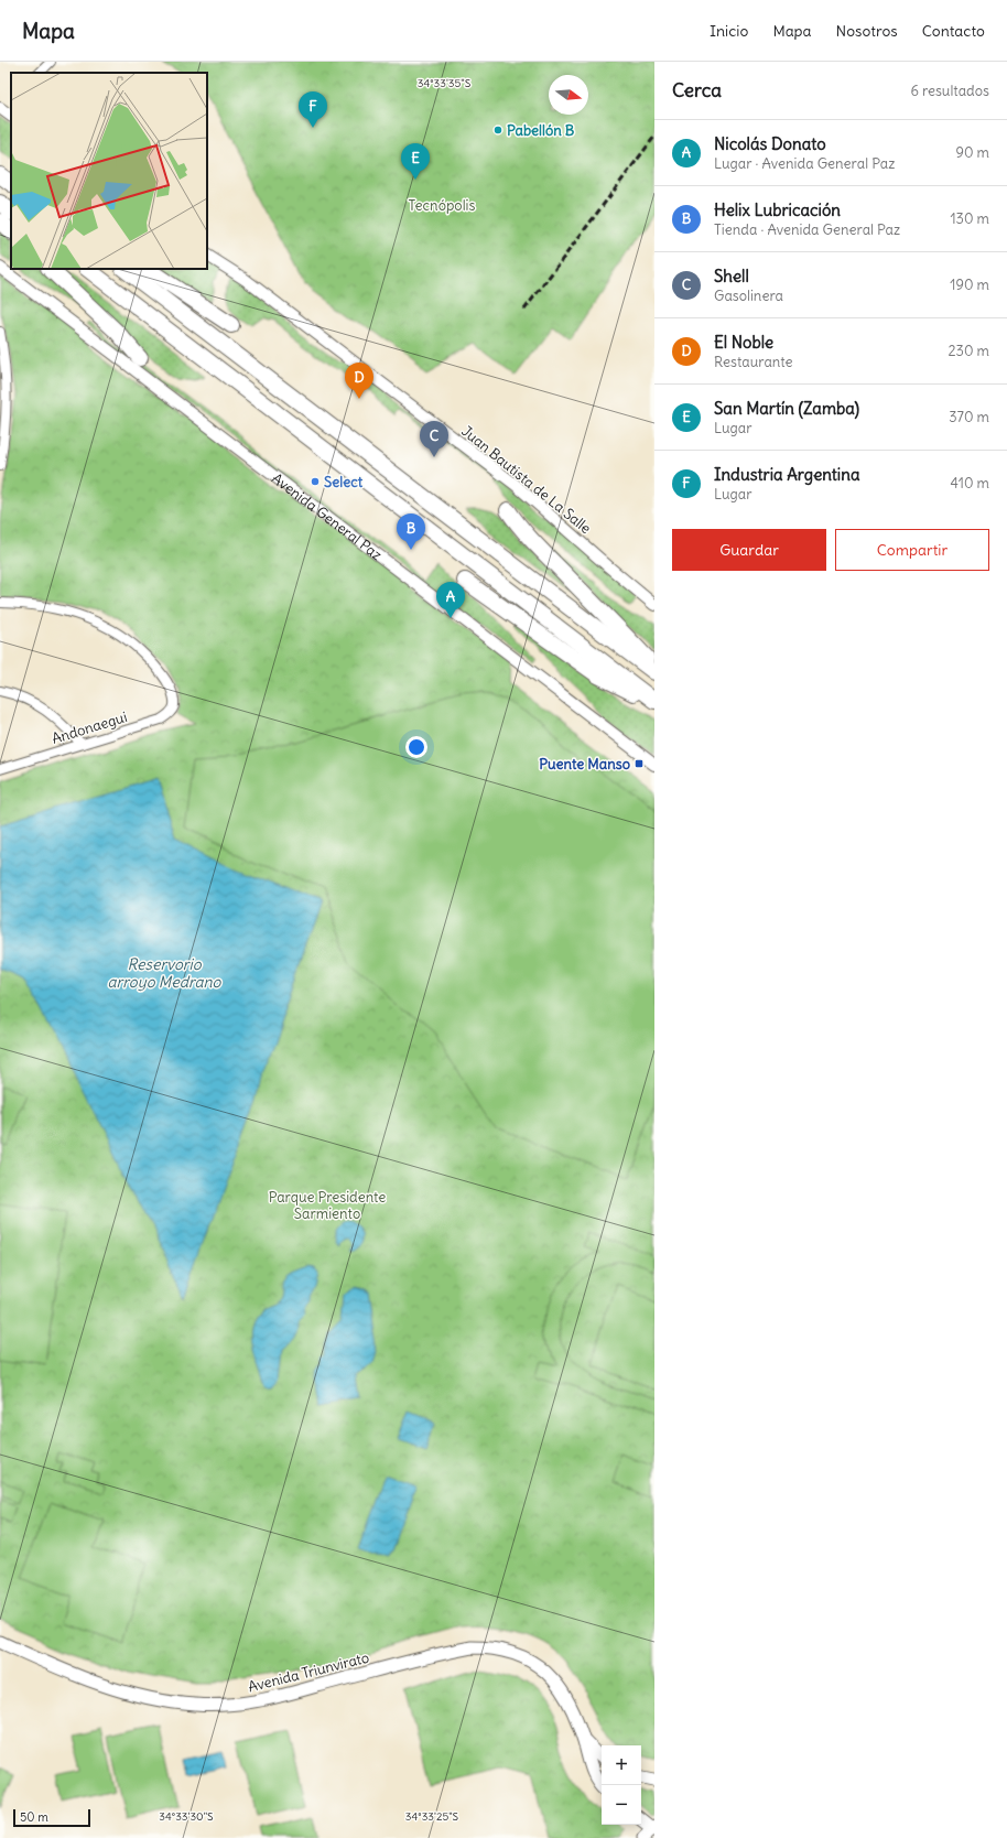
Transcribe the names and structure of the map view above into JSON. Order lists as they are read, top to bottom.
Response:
{
  "streets": {
    "main road": ["Avenida Triunvirato"],
    "street": ["Juan Bautista de La Salle", "Avenida General Paz", "Andonaegui"]
  },
  "water": ["Reservorio arroyo Medrano"],
  "parks": ["Tecnópolis", "Parque Presidente Sarmiento"],
  "places": {
    "other": ["Pabellón B", "Select"],
    "transit": ["Puente Manso"]
  },
  "scale_bar": "50 m",
  "north": "right",
  "page": {
    "header": "Mapa",
    "nav": [
      "Inicio",
      "Mapa",
      "Nosotros",
      "Contacto"
    ],
    "heading": ["Cerca", "6 resultados"],
    "pins": [
      "F",
      "E",
      "D",
      "C",
      "B",
      "A"
    ],
    "list": [
      {
        "mark": "A",
        "name": "Nicolás Donato",
        "note": "Lugar · Avenida General Paz",
        "value": "90 m"
      },
      {
        "mark": "B",
        "name": "Helix Lubricación",
        "note": "Tienda · Avenida General Paz",
        "value": "130 m"
      },
      {
        "mark": "C",
        "name": "Shell",
        "note": "Gasolinera",
        "value": "190 m"
      },
      {
        "mark": "D",
        "name": "El Noble",
        "note": "Restaurante",
        "value": "230 m"
      },
      {
        "mark": "E",
        "name": "San Martín (Zamba)",
        "note": "Lugar",
        "value": "370 m"
      },
      {
        "mark": "F",
        "name": "Industria Argentina",
        "note": "Lugar",
        "value": "410 m"
      }
    ],
    "buttons": ["Guardar", "Compartir"],
    "map_buttons": ["+", "−"],
    "scale": "50 m"
  },
  "coordinates": ["34°33'35\"S", "34°33'30\"S", "34°33'25\"S"]
}
